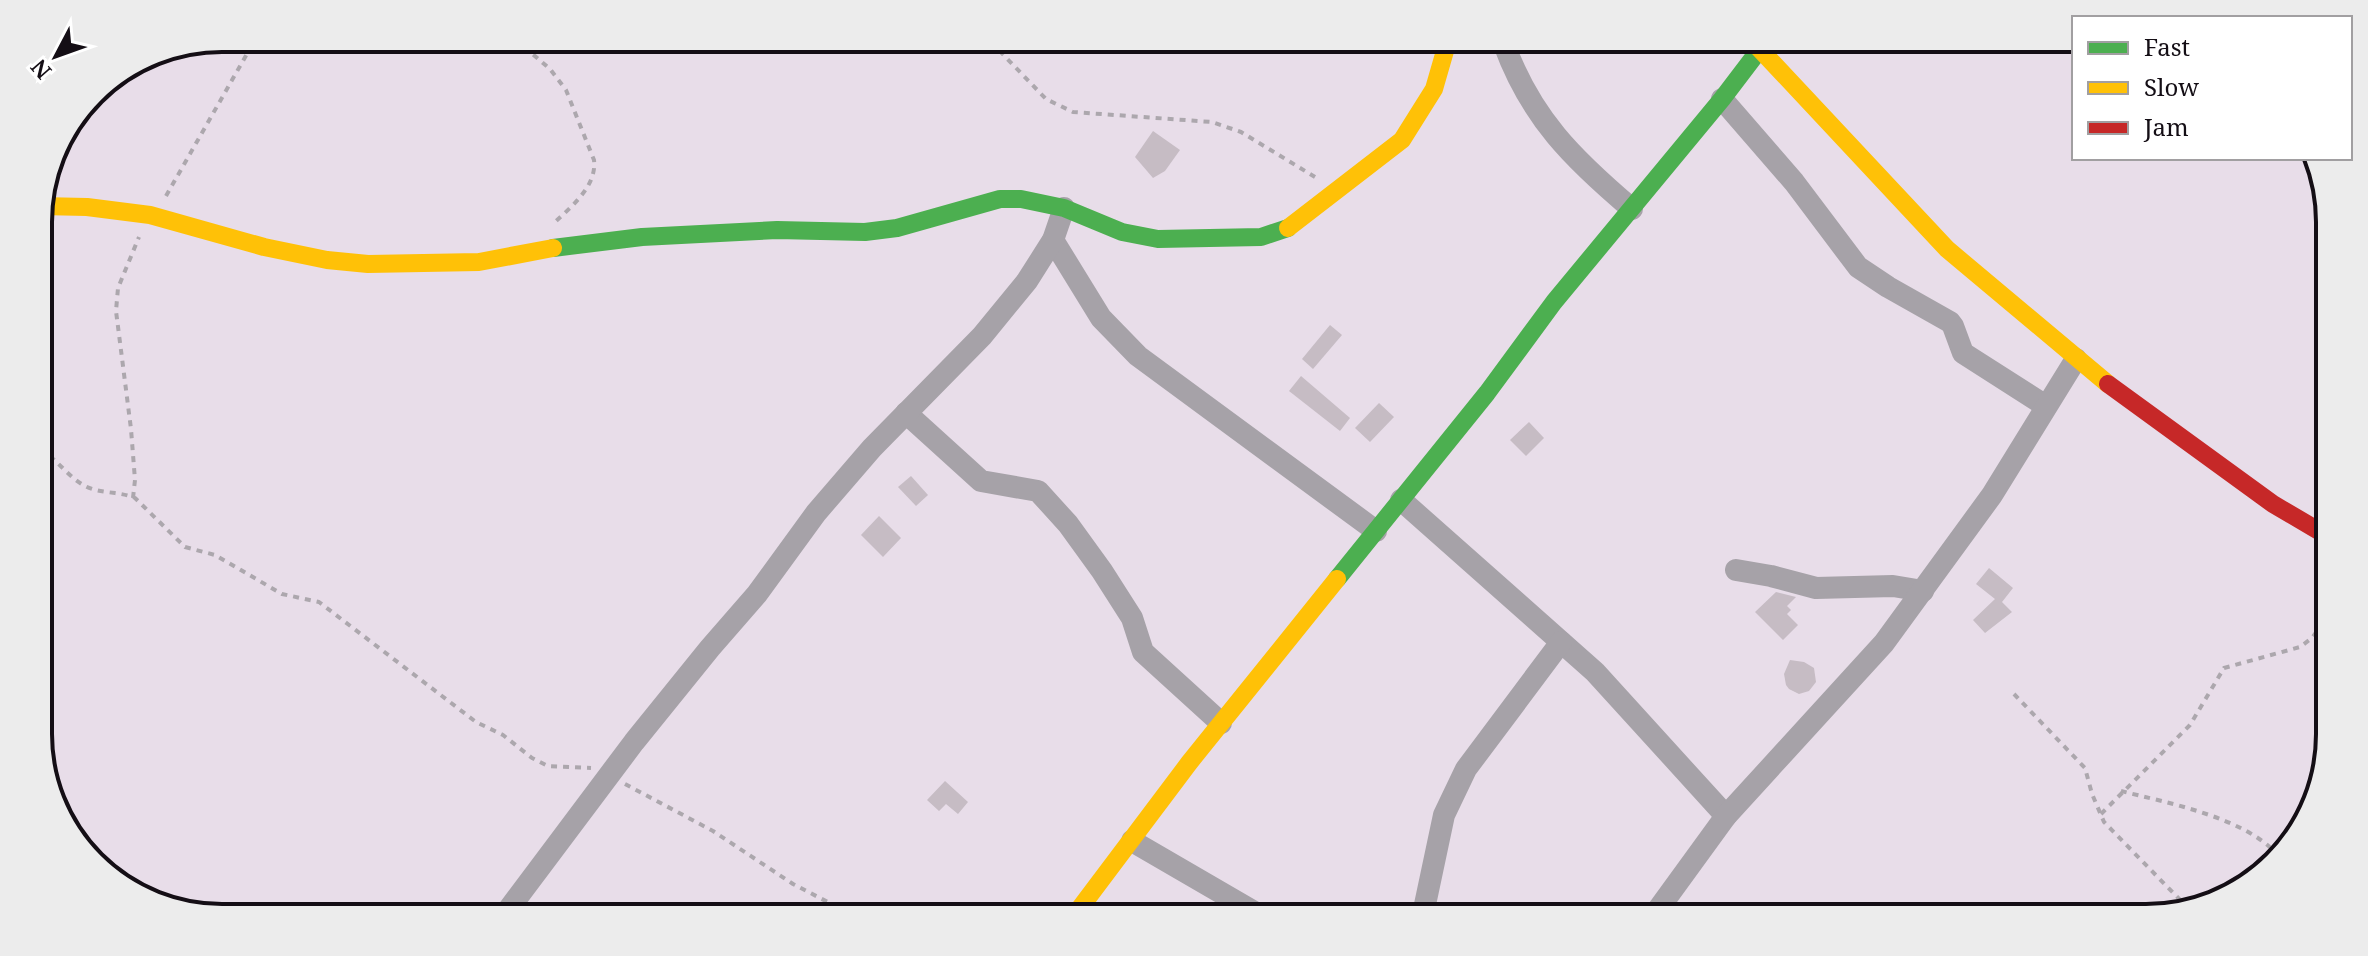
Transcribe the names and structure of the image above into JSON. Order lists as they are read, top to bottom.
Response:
{
  "legend": ["Fast", "Slow", "Jam"],
  "north": "bottom left"
}
